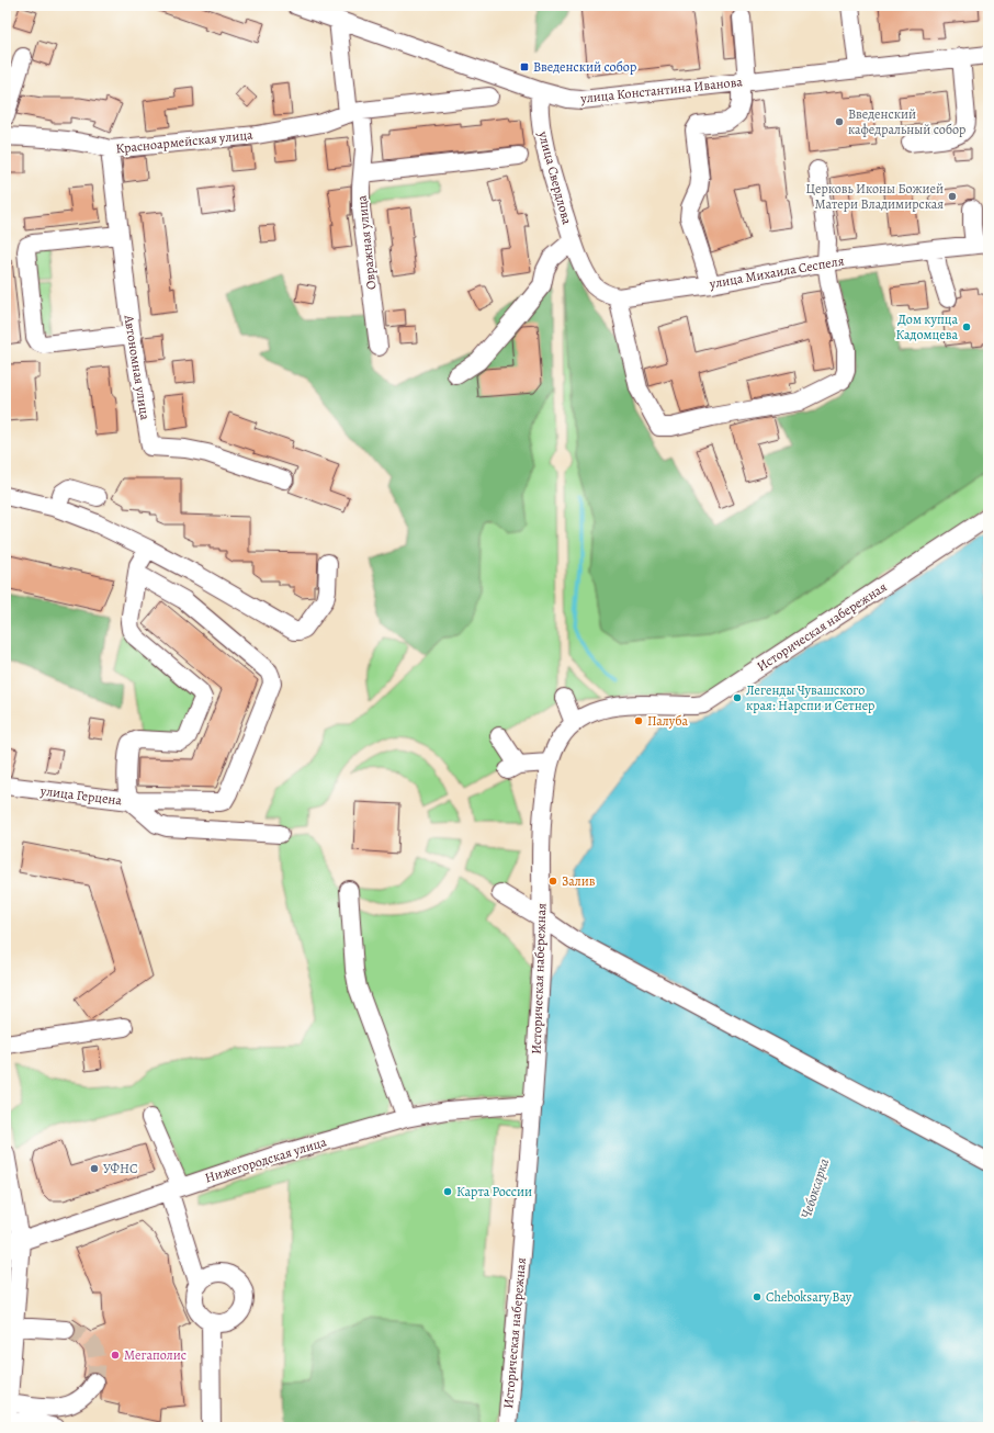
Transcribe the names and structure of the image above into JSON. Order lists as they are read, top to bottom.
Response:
{
  "streets": {
    "street": [
      "улица Константина Иванова",
      "Красноармейская улица",
      "улица Свердлова",
      "Овражная улица",
      "улица Михаила Сеспеля",
      "Автономная улица",
      "Историческая набережная",
      "улица Герцена",
      "Нижегородская улица"
    ]
  },
  "crossings": [
    ["улица Константина Иванова", "улица Свердлова"],
    ["улица Константина Иванова", "Овражная улица"],
    ["Красноармейская улица", "Овражная улица"],
    ["Красноармейская улица", "Автономная улица"],
    ["улица Свердлова", "улица Михаила Сеспеля"],
    ["Историческая набережная", "Нижегородская улица"]
  ],
  "water": ["Чебоксарка"],
  "places": {
    "transit": ["Введенский собор"],
    "other": [
      "Введенский кафедральный собор",
      "Церковь Иконы Божией Матери Владимирская",
      "Дом купца Кадомцева",
      "Легенды Чувашского края: Нарспи и Сетнер",
      "Палуба",
      "Залив",
      "УФНС",
      "Карта России",
      "Cheboksary Bay",
      "Мегаполис"
    ]
  }
}
